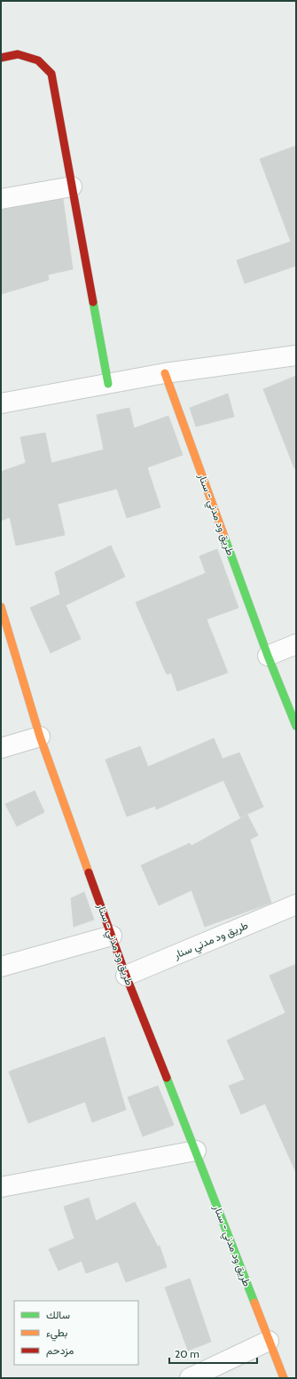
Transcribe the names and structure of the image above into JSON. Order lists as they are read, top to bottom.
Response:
{
  "streets": {
    "street": ["طريق ود مدني - سنار", "طريق ود مدني سنار"]
  },
  "crossings": [
    ["طريق ود مدني - سنار", "طريق ود مدني سنار"]
  ],
  "legend": ["سالك", "بطيء", "مزدحم"],
  "scale_bar": "20 m"
}
